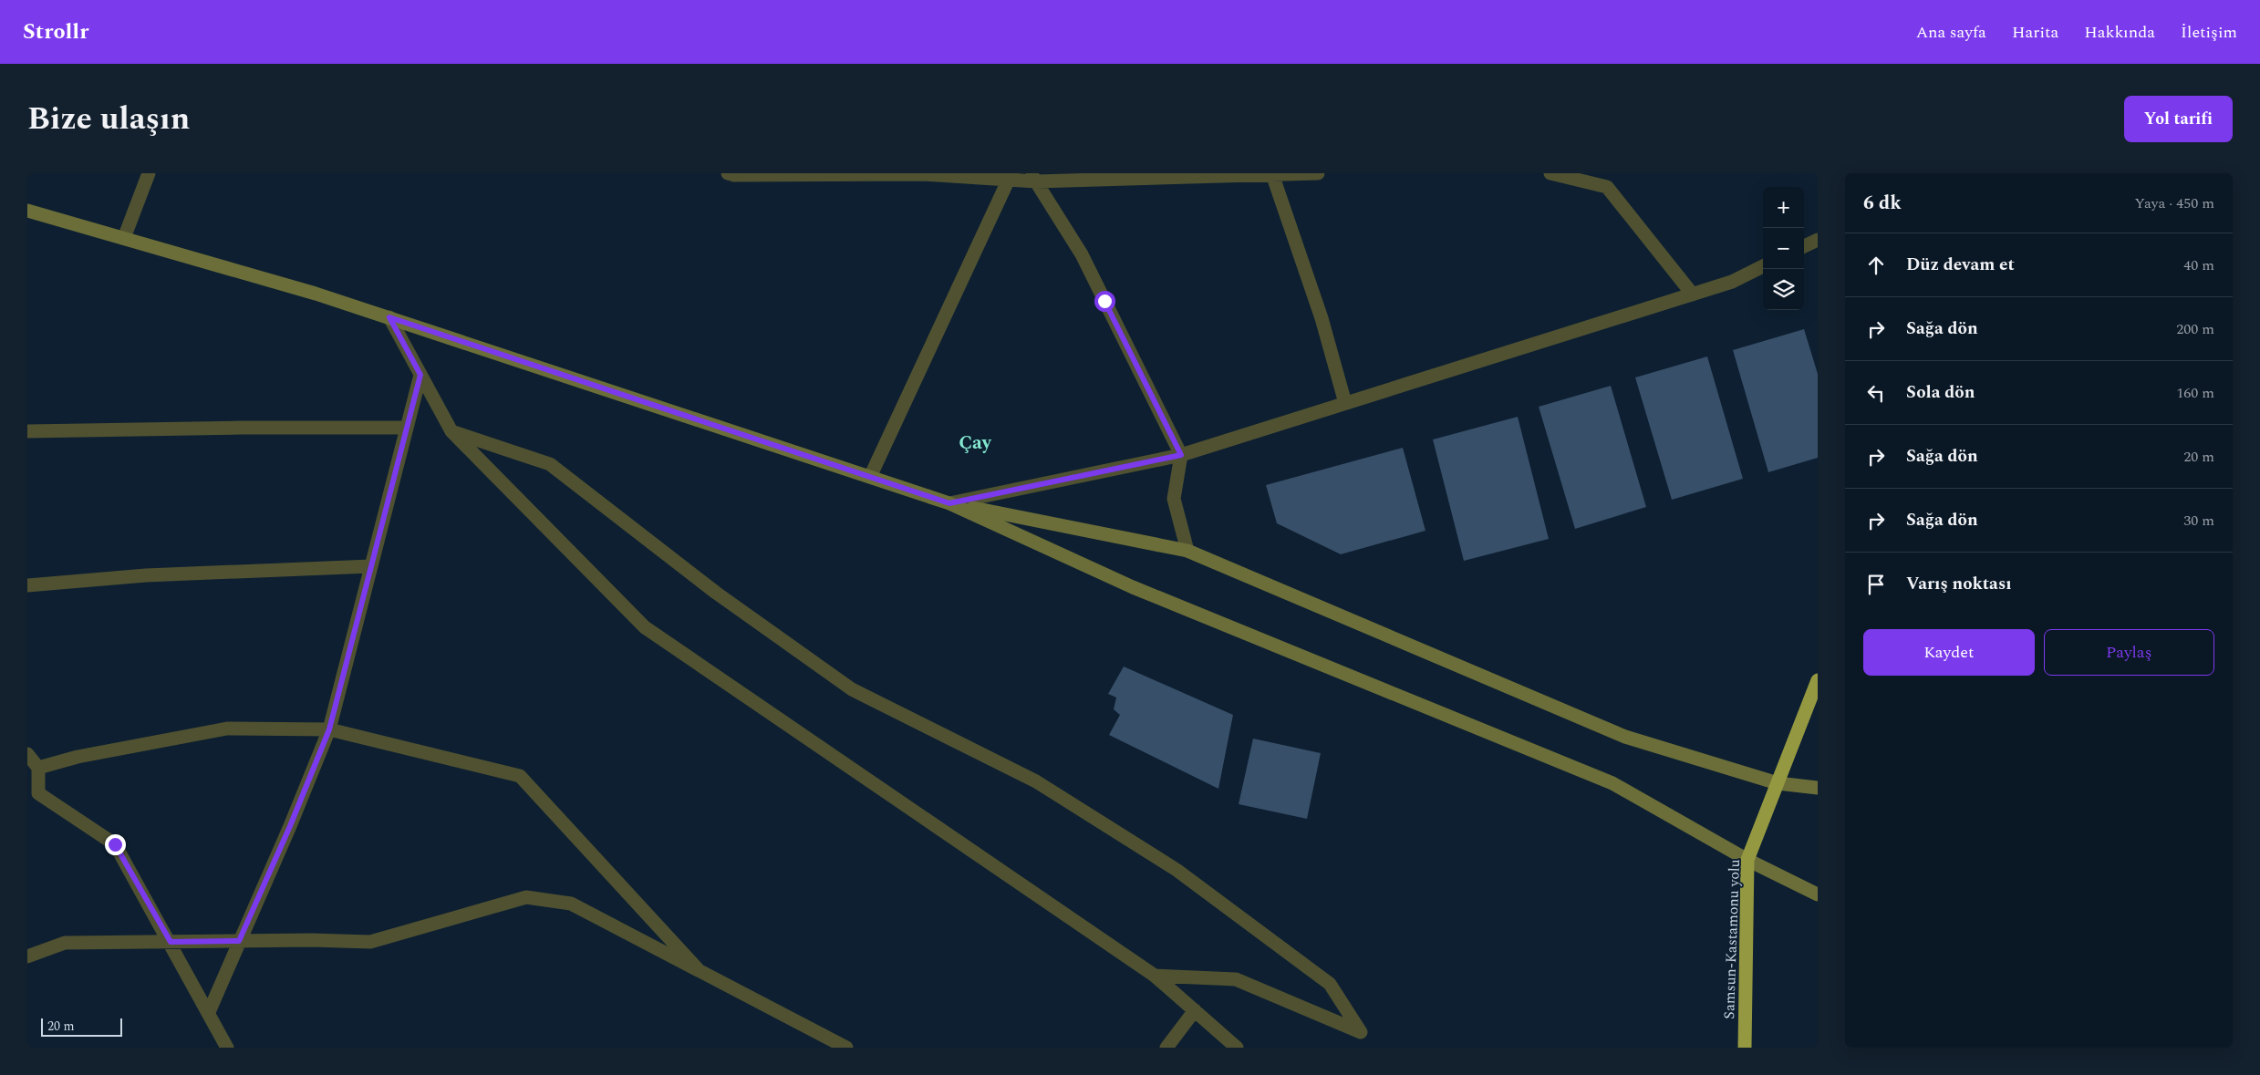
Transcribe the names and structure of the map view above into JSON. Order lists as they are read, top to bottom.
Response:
{
  "streets": {
    "highway": ["Samsun-Kastamonu yolu"]
  },
  "districts": ["Çay"],
  "scale_bar": "20 m",
  "page": {
    "header": "Strollr",
    "nav": [
      "Ana sayfa",
      "Harita",
      "Hakkında",
      "İletişim"
    ],
    "title": "Bize ulaşın",
    "buttons": [
      "Yol tarifi",
      ["Kaydet", "Paylaş"]
    ],
    "heading": ["6 dk", "Yaya · 450 m"],
    "map_buttons": ["+", "−"],
    "list": [
      ["Düz devam et", "40 m"],
      ["Sağa dön", "200 m"],
      ["Sola dön", "160 m"],
      ["Sağa dön", "20 m"],
      ["Sağa dön", "30 m"],
      "Varış noktası"
    ],
    "scale": "20 m"
  }
}
